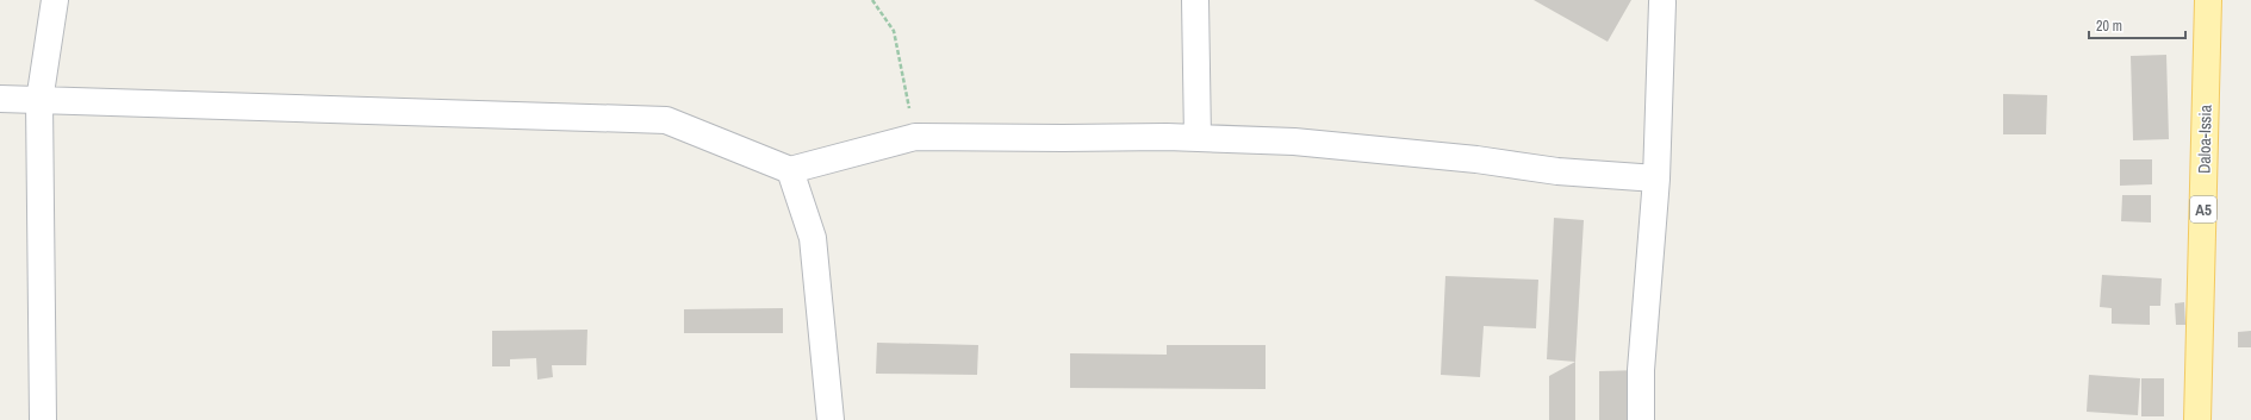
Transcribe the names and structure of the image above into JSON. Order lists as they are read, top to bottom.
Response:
{
  "streets": {
    "main road": ["Daloa-Issia", "A5"]
  },
  "scale_bar": "20 m"
}
